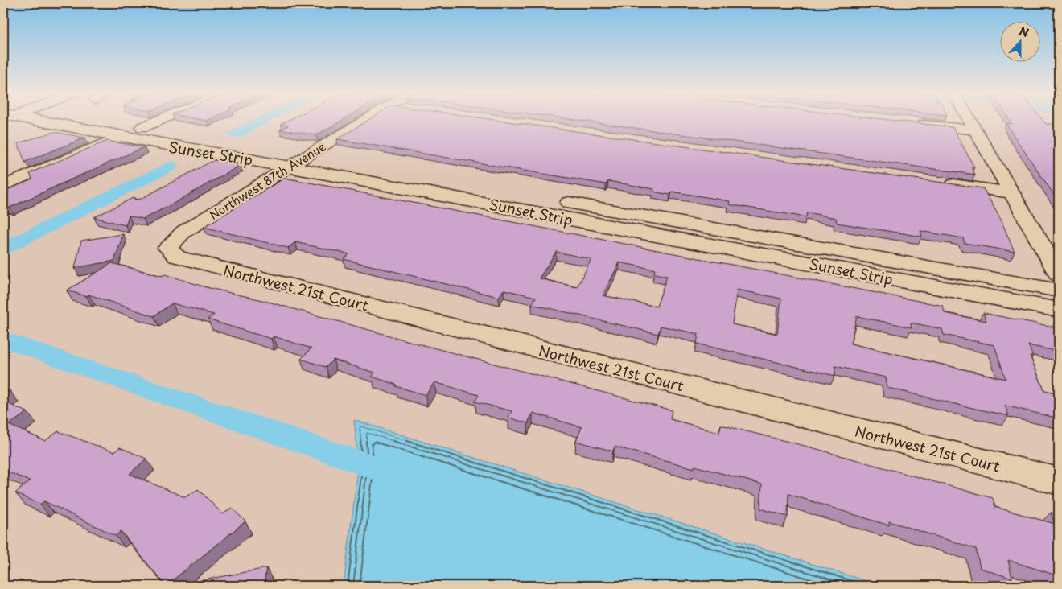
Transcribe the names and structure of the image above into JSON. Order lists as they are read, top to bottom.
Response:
{
  "streets": {
    "street": ["Sunset Strip", "Northwest 87th Avenue", "Northwest 21st Court"]
  },
  "crossings": [
    ["Sunset Strip", "Northwest 87th Avenue"],
    ["Northwest 87th Avenue", "Northwest 21st Court"]
  ],
  "north": "top"
}
